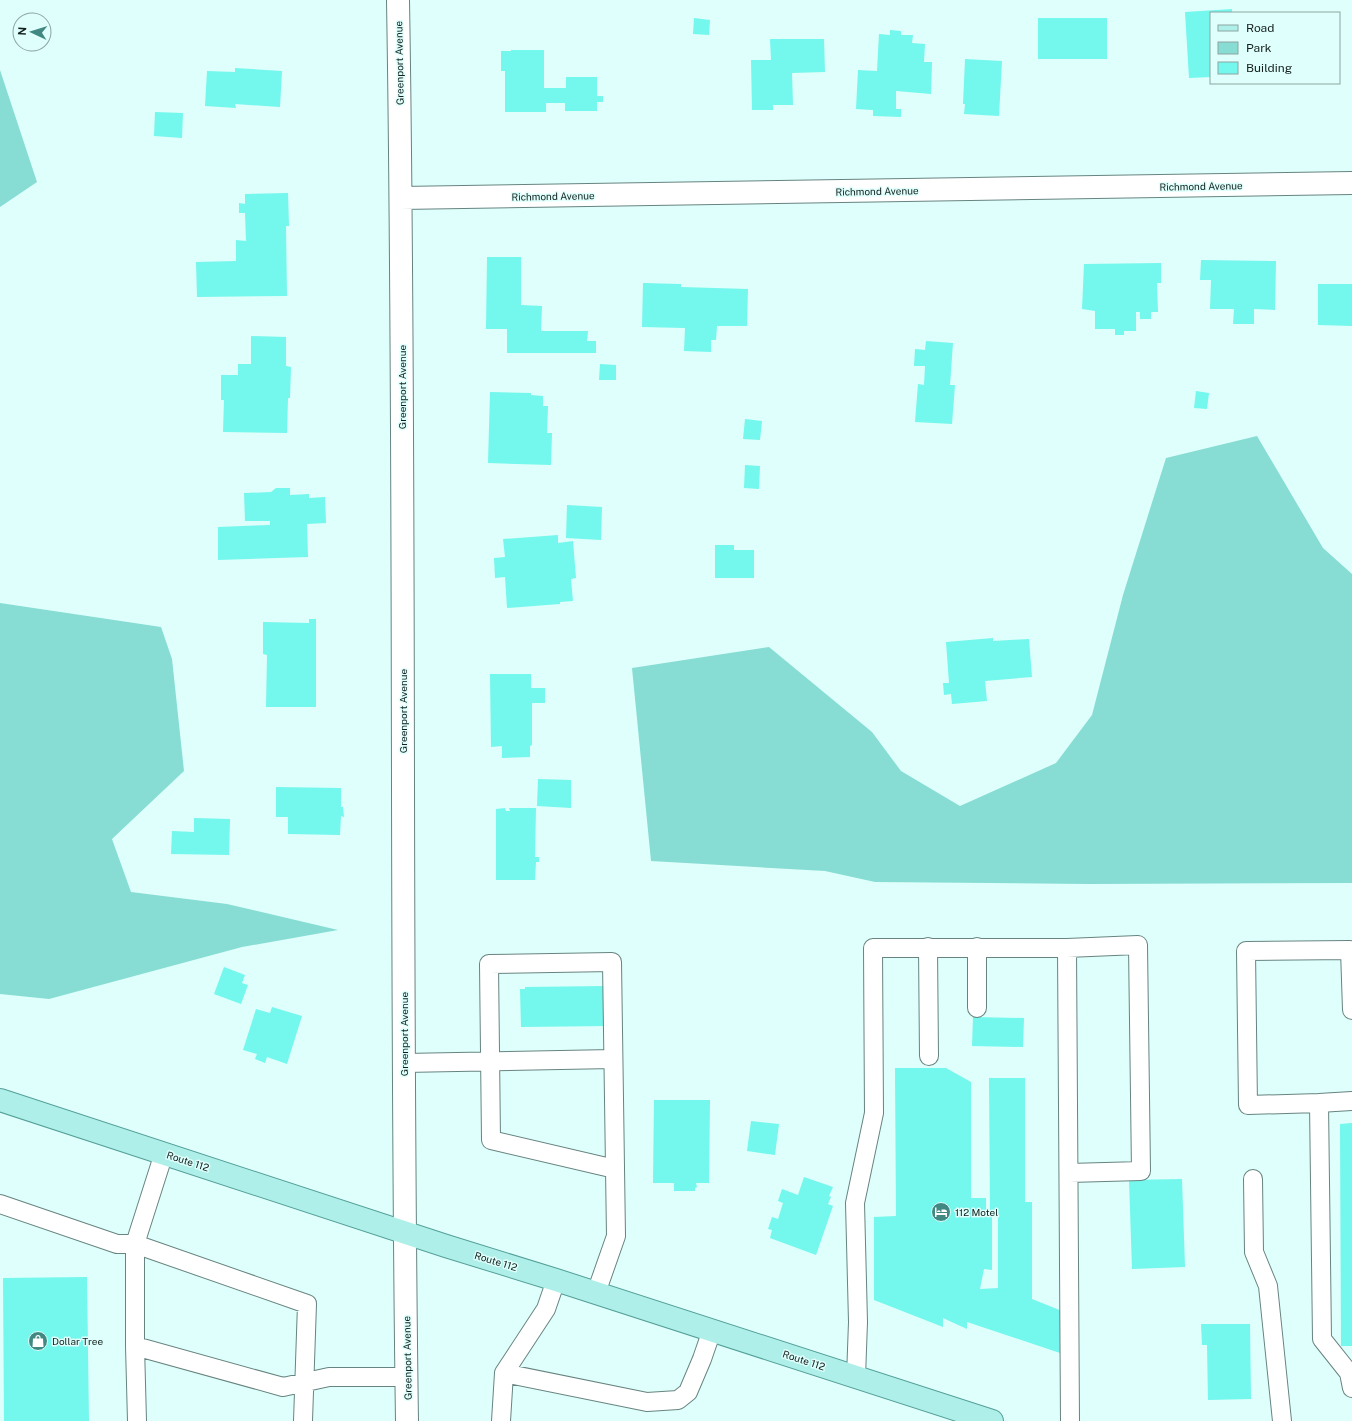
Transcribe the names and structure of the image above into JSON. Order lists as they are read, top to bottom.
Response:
{
  "streets": {
    "main road": ["Route 112"],
    "street": ["Greenport Avenue", "Richmond Avenue"]
  },
  "crossings": [
    ["Greenport Avenue", "Richmond Avenue"],
    ["Greenport Avenue", "Route 112"]
  ],
  "places": {
    "hotel": ["112 Motel"],
    "shop": ["Dollar Tree"]
  },
  "legend": ["Road", "Park", "Building"],
  "north": "left"
}
